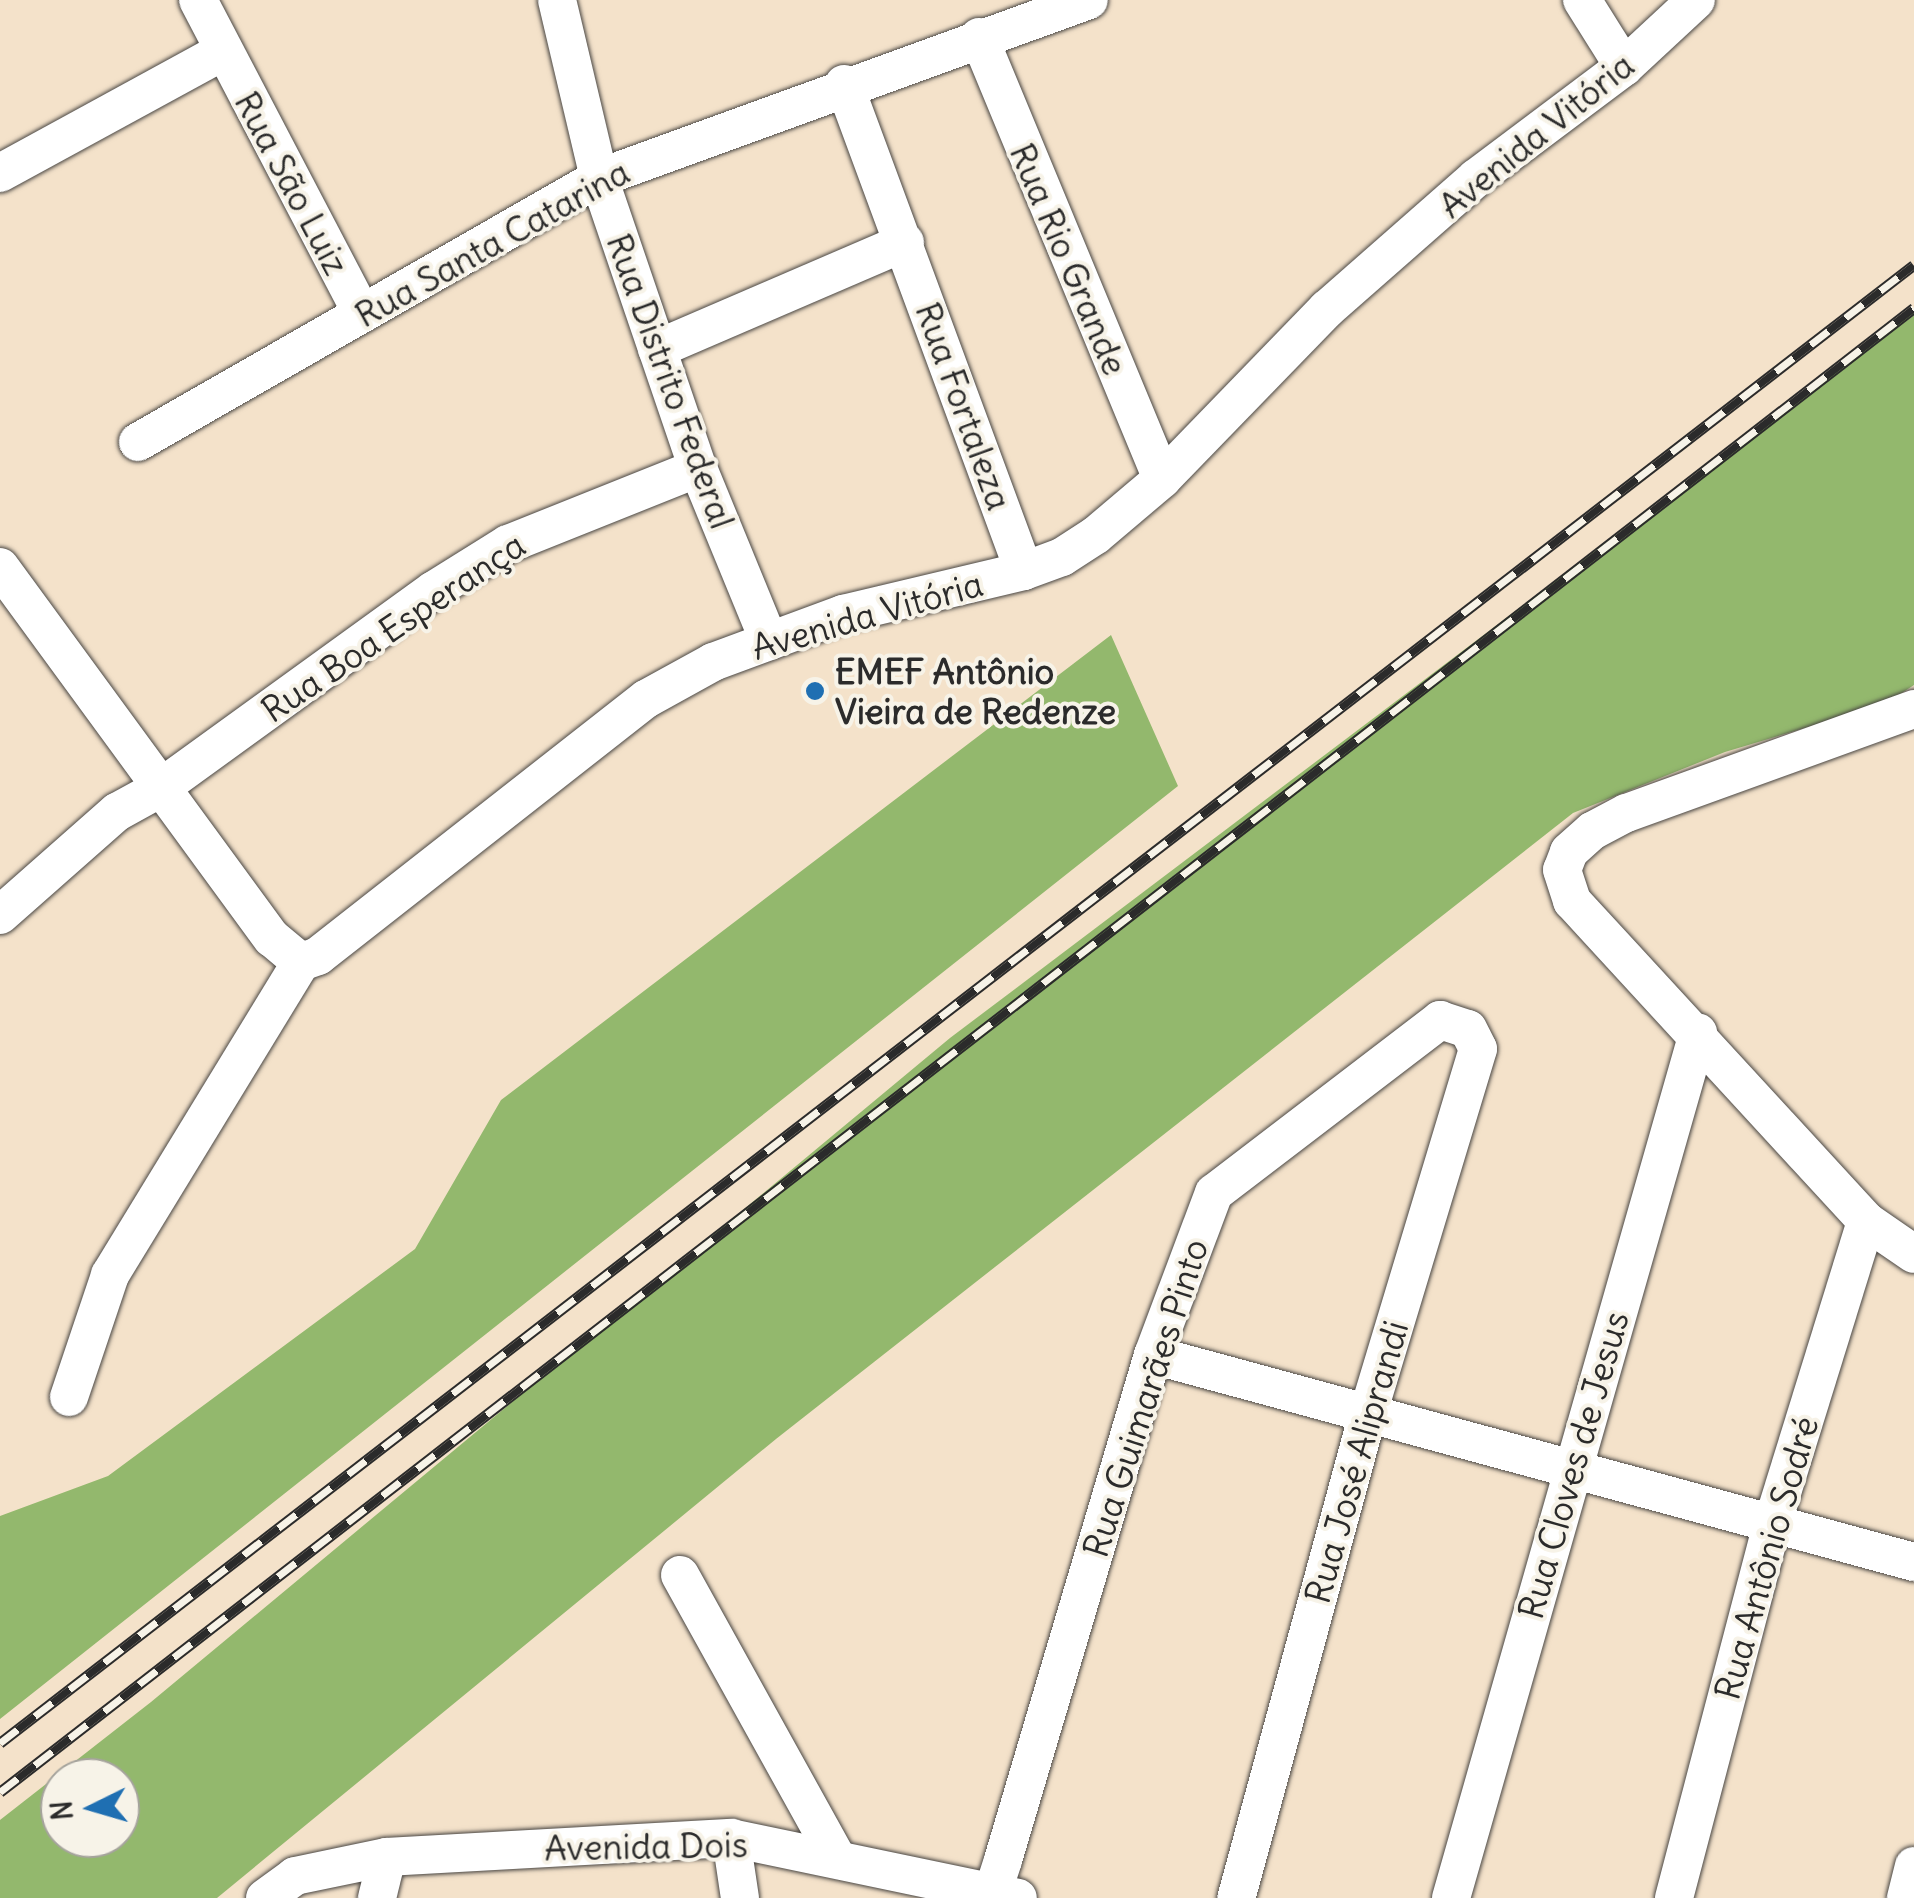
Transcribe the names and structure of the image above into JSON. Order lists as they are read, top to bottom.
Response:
{
  "streets": {
    "street": [
      "Avenida Vitória",
      "Rua São Luiz",
      "Rua Santa Catarina",
      "Rua Rio Grande",
      "Rua Distrito Federal",
      "Rua Fortaleza",
      "Rua Boa Esperança",
      "Rua Guimarães Pinto",
      "Rua José Aliprandi",
      "Rua Cloves de Jesus",
      "Rua Antônio Sodré",
      "Avenida Dois"
    ]
  },
  "crossings": [
    ["Avenida Vitória", "Rua Rio Grande"],
    ["Avenida Vitória", "Rua Distrito Federal"],
    ["Avenida Vitória", "Rua Fortaleza"],
    ["Rua São Luiz", "Rua Santa Catarina"],
    ["Rua Santa Catarina", "Rua Rio Grande"],
    ["Rua Santa Catarina", "Rua Distrito Federal"],
    ["Rua Santa Catarina", "Rua Fortaleza"],
    ["Rua Distrito Federal", "Rua Boa Esperança"],
    ["Rua Guimarães Pinto", "Rua José Aliprandi"],
    ["Rua Guimarães Pinto", "Avenida Dois"]
  ],
  "places": ["EMEF Antônio Vieira de Redenze"],
  "north": "left"
}
